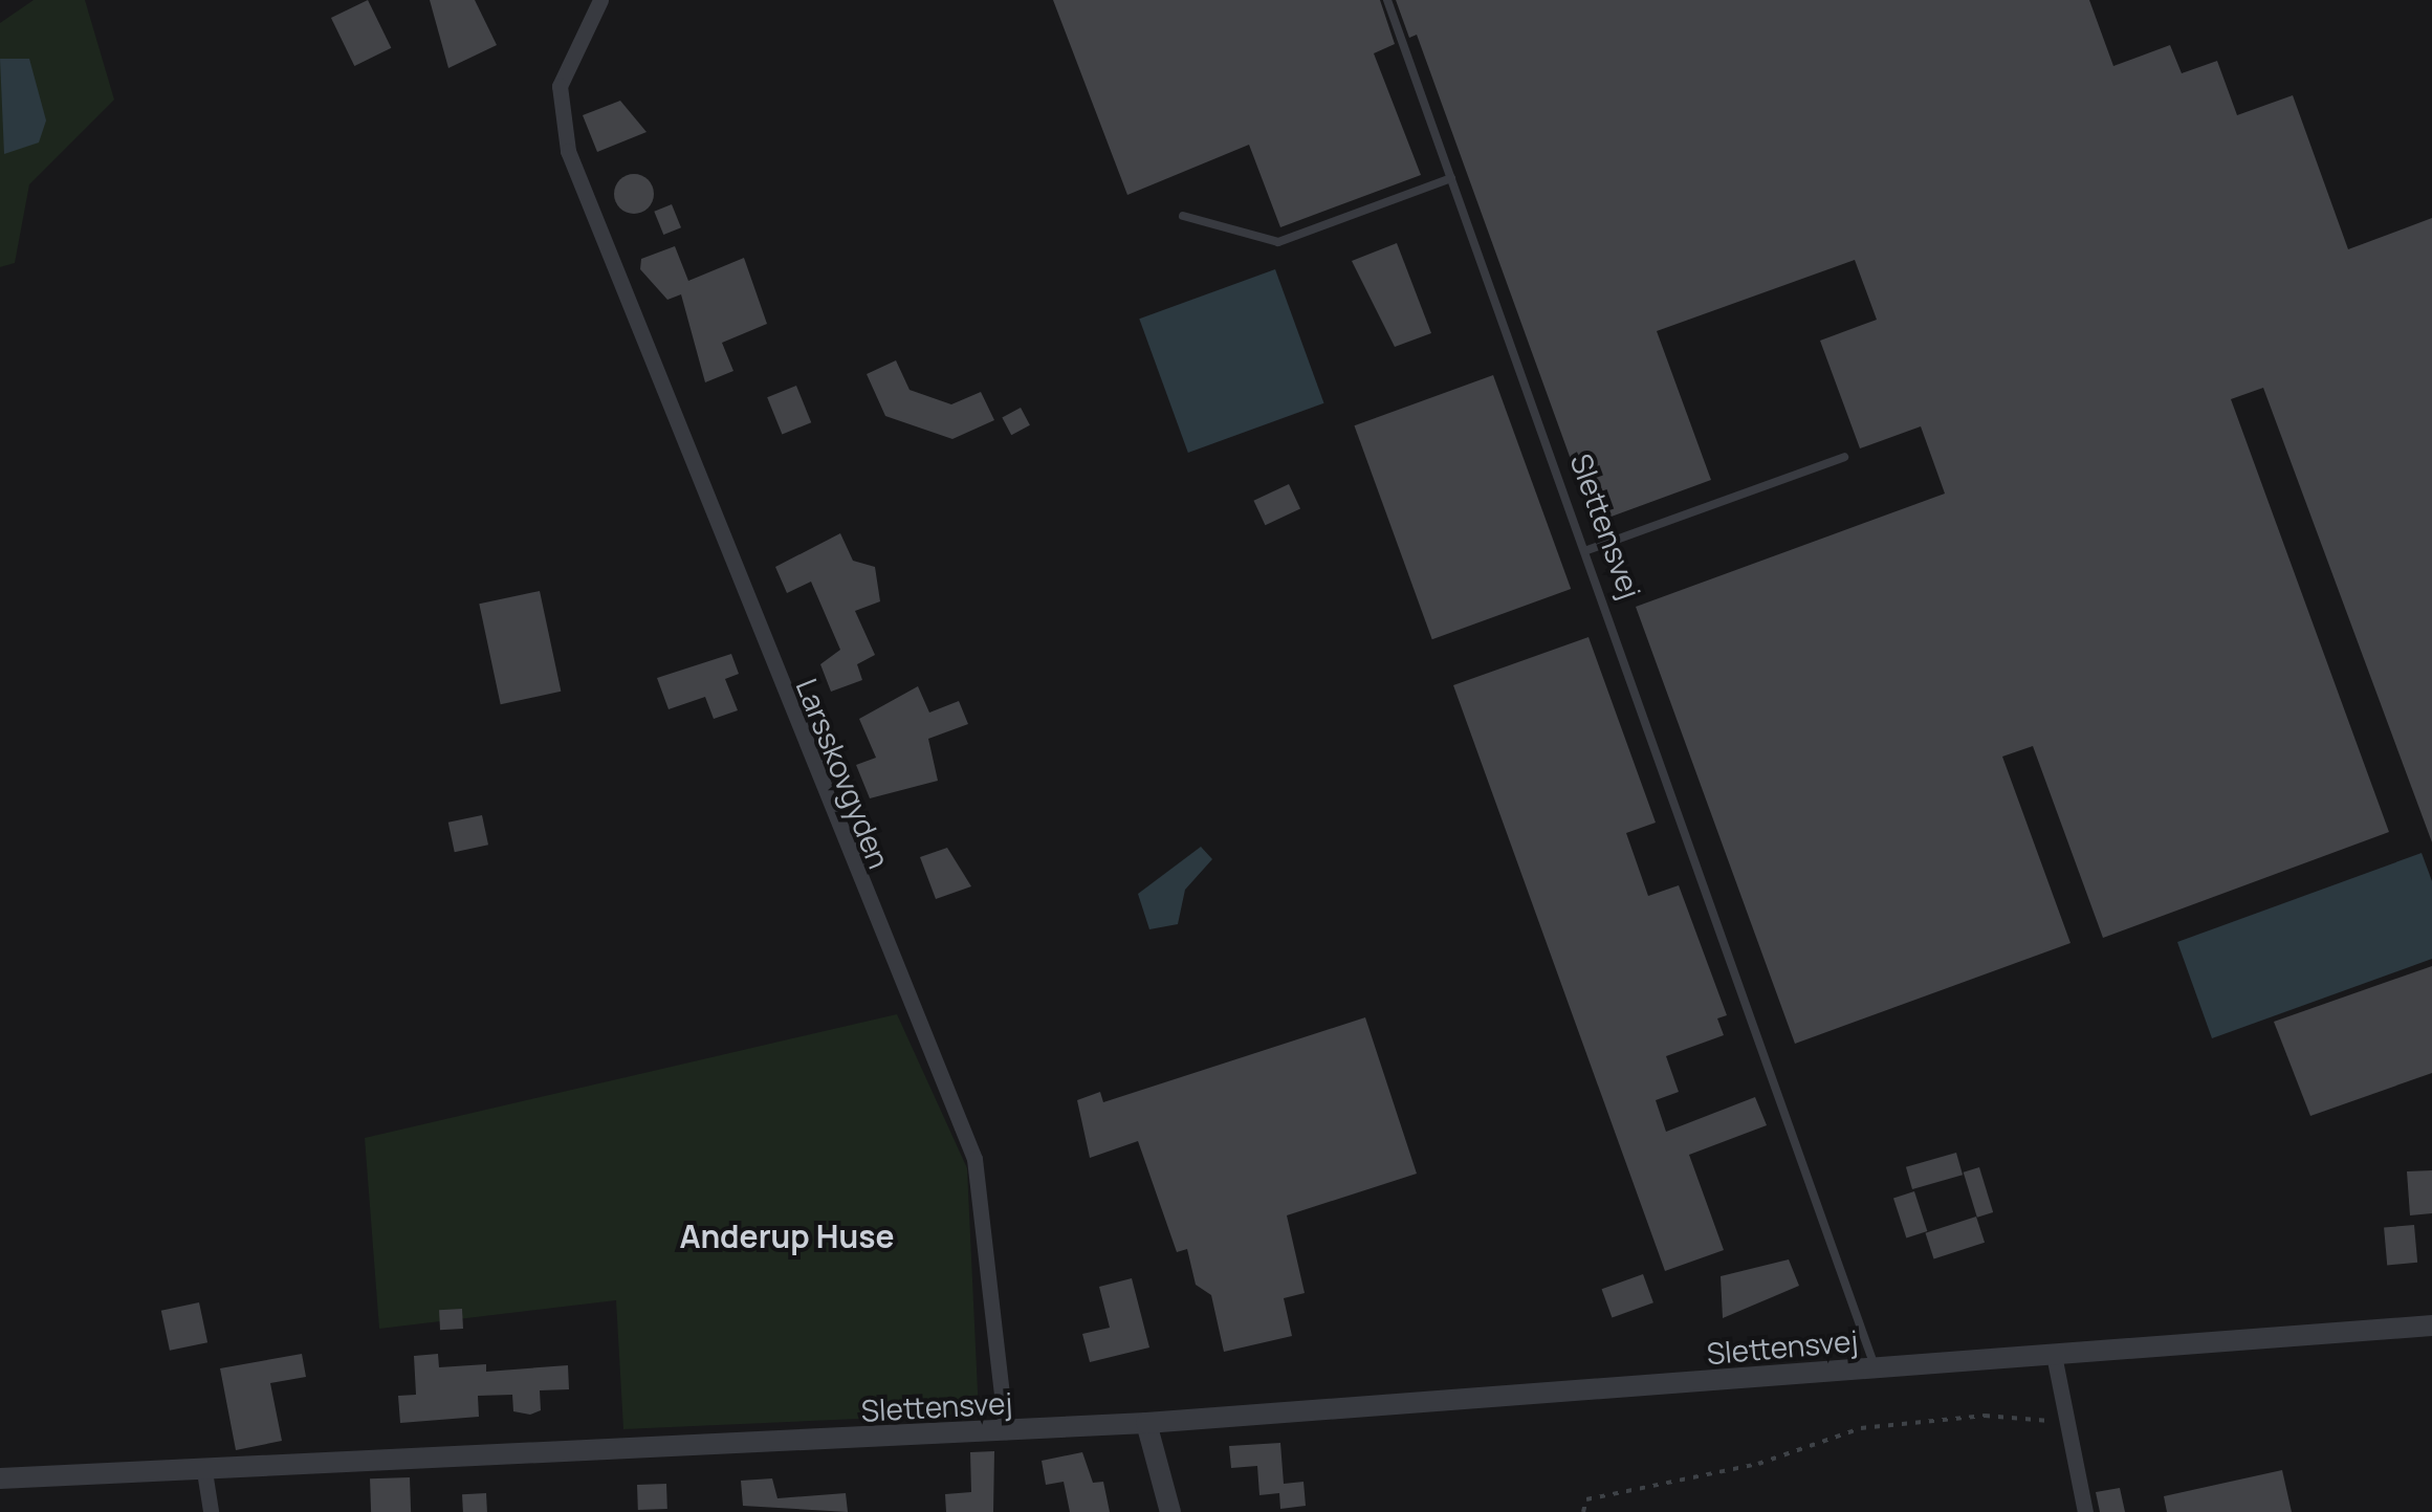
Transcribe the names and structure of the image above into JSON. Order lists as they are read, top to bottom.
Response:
{
  "streets": {
    "street": ["Slettensvej", "Larsskovgyden"]
  },
  "crossings": [
    ["Slettensvej", "Larsskovgyden"]
  ],
  "districts": ["Anderup Huse"]
}
